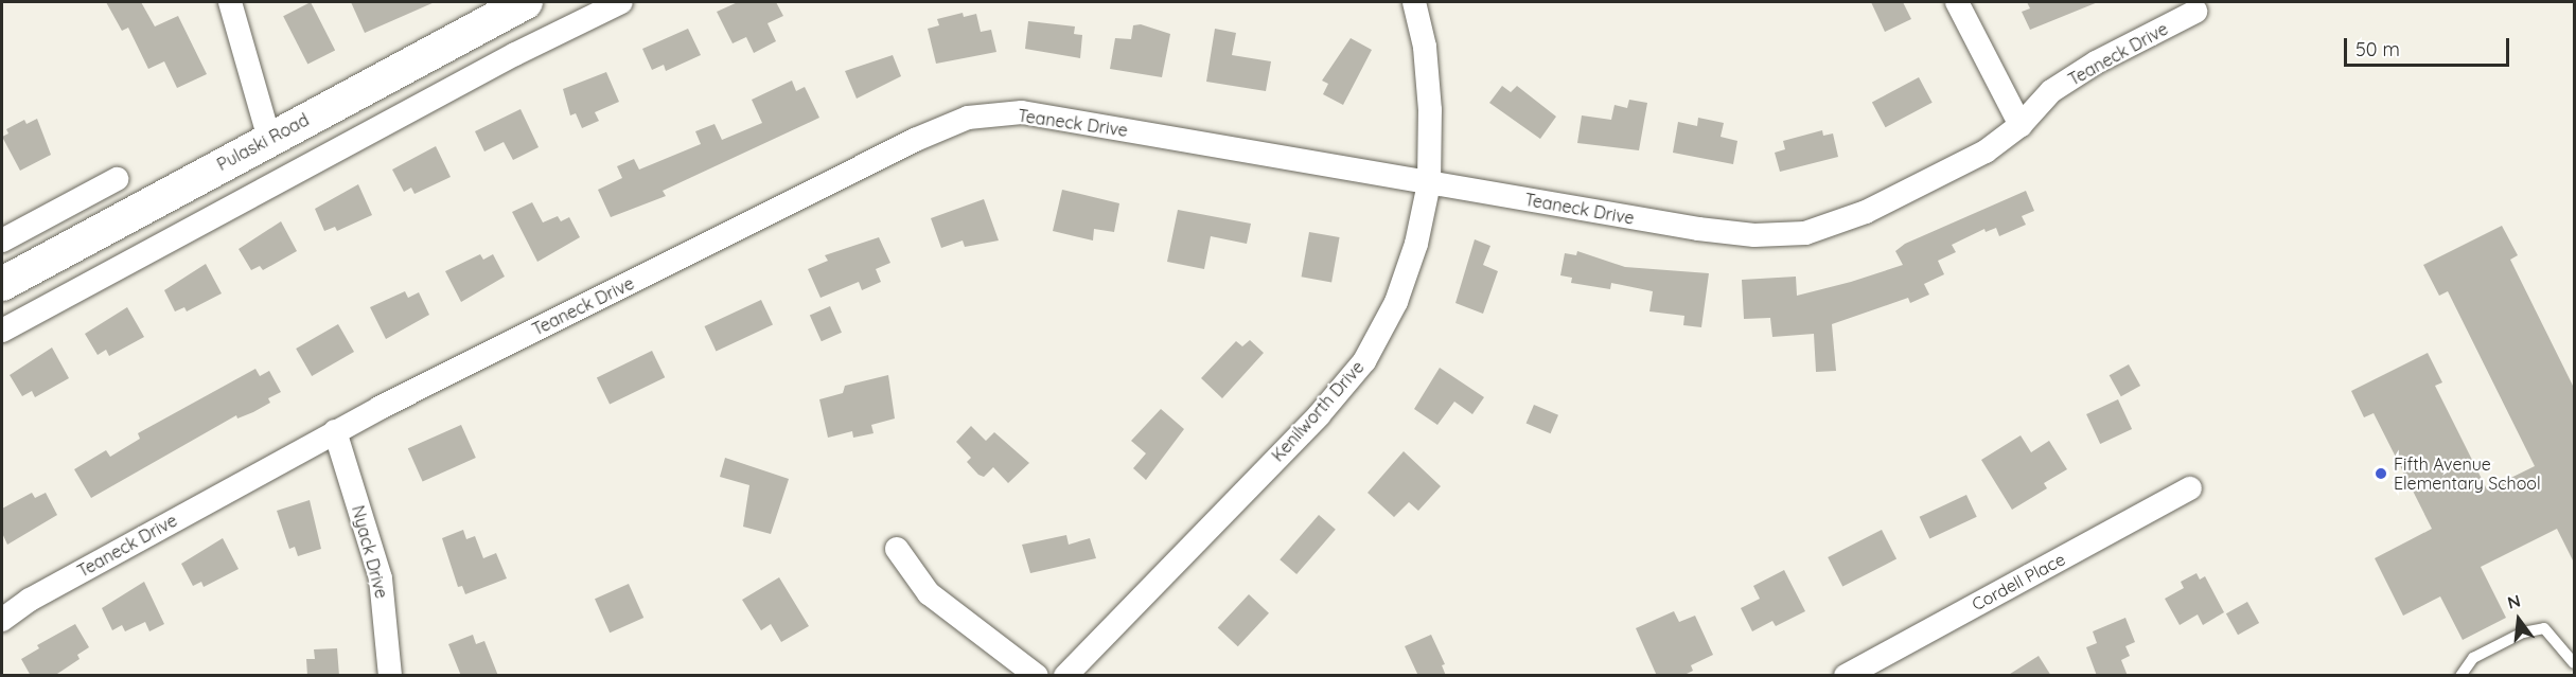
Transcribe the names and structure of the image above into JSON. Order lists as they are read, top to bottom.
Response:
{
  "streets": {
    "main road": ["Pulaski Road"],
    "street": [
      "Teaneck Drive",
      "Kenilworth Drive",
      "Nyack Drive",
      "Cordell Place"
    ]
  },
  "crossings": [
    ["Teaneck Drive", "Kenilworth Drive"],
    ["Teaneck Drive", "Nyack Drive"]
  ],
  "places": ["Fifth Avenue Elementary School"],
  "scale_bar": "50 m",
  "north": "top"
}
